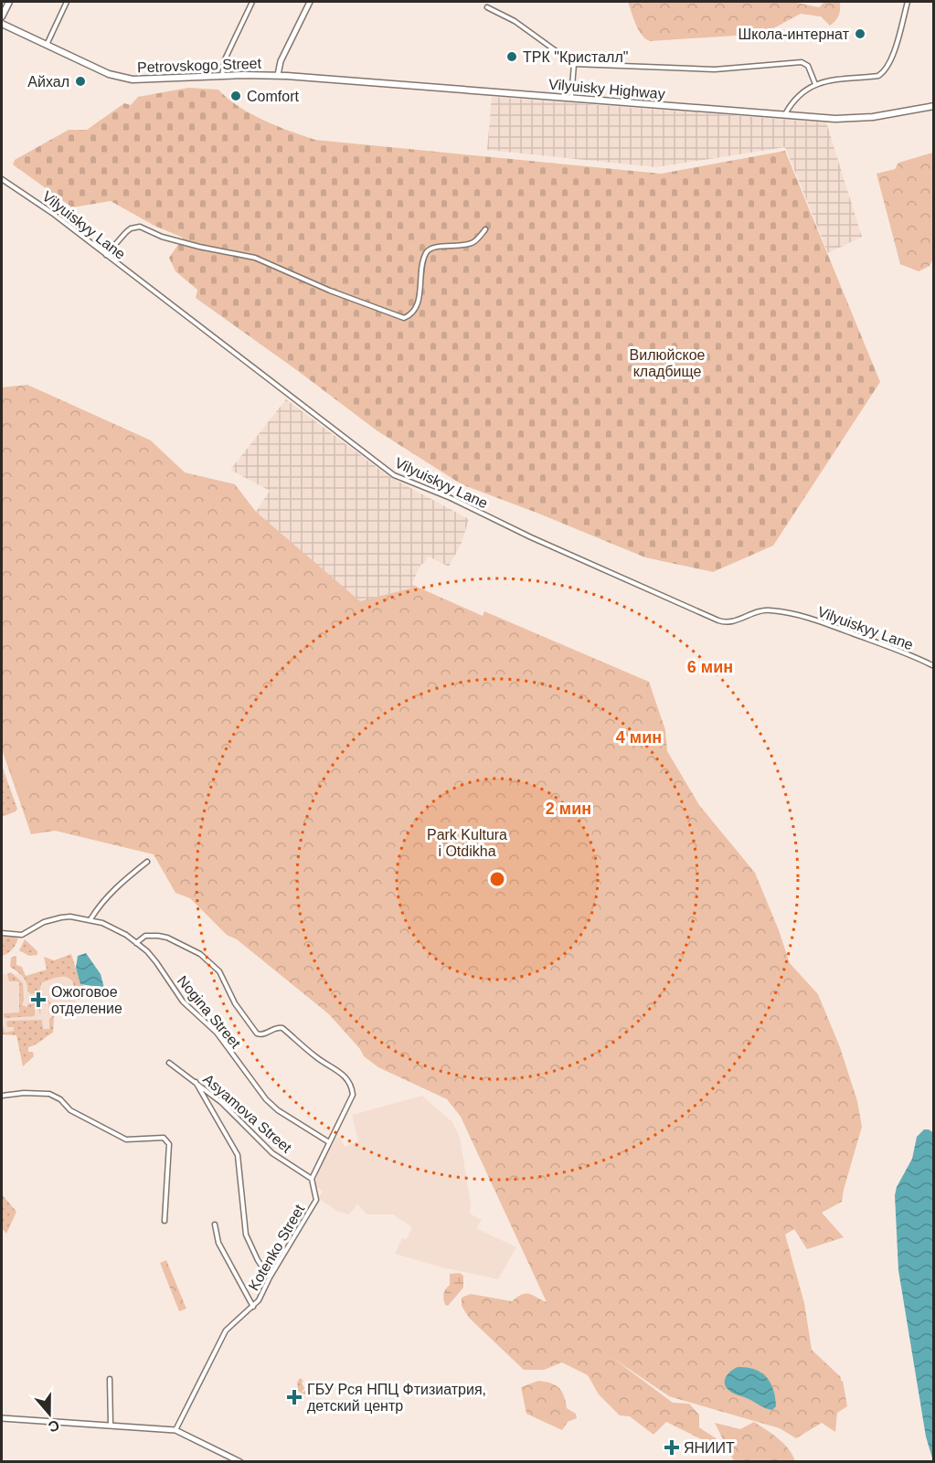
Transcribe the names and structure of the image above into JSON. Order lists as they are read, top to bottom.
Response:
{
  "streets": {
    "main road": ["Petrovskogo Street", "Vilyuisky Highway"],
    "street": [
      "Vilyuiskyy Lane",
      "Nogina Street",
      "Asyamova Street",
      "Kotenko Street"
    ]
  },
  "crossings": [
    ["Petrovskogo Street", "Vilyuisky Highway"],
    ["Nogina Street", "Kotenko Street"],
    ["Asyamova Street", "Kotenko Street"]
  ],
  "parks": ["Вилюйское кладбище", "Park Kultura i Otdikha"],
  "places": {
    "other": [
      "Школа-интернат",
      "ТРК \"Кристалл\"",
      "Айхал",
      "Comfort"
    ],
    "health": ["Ожоговое отделение", "ГБУ Рся НПЦ Фтизиатрия, детский центр", "ЯНИИТ"]
  },
  "north": "bottom",
  "rings": ["6 мин", "4 мин", "2 мин"]
}
